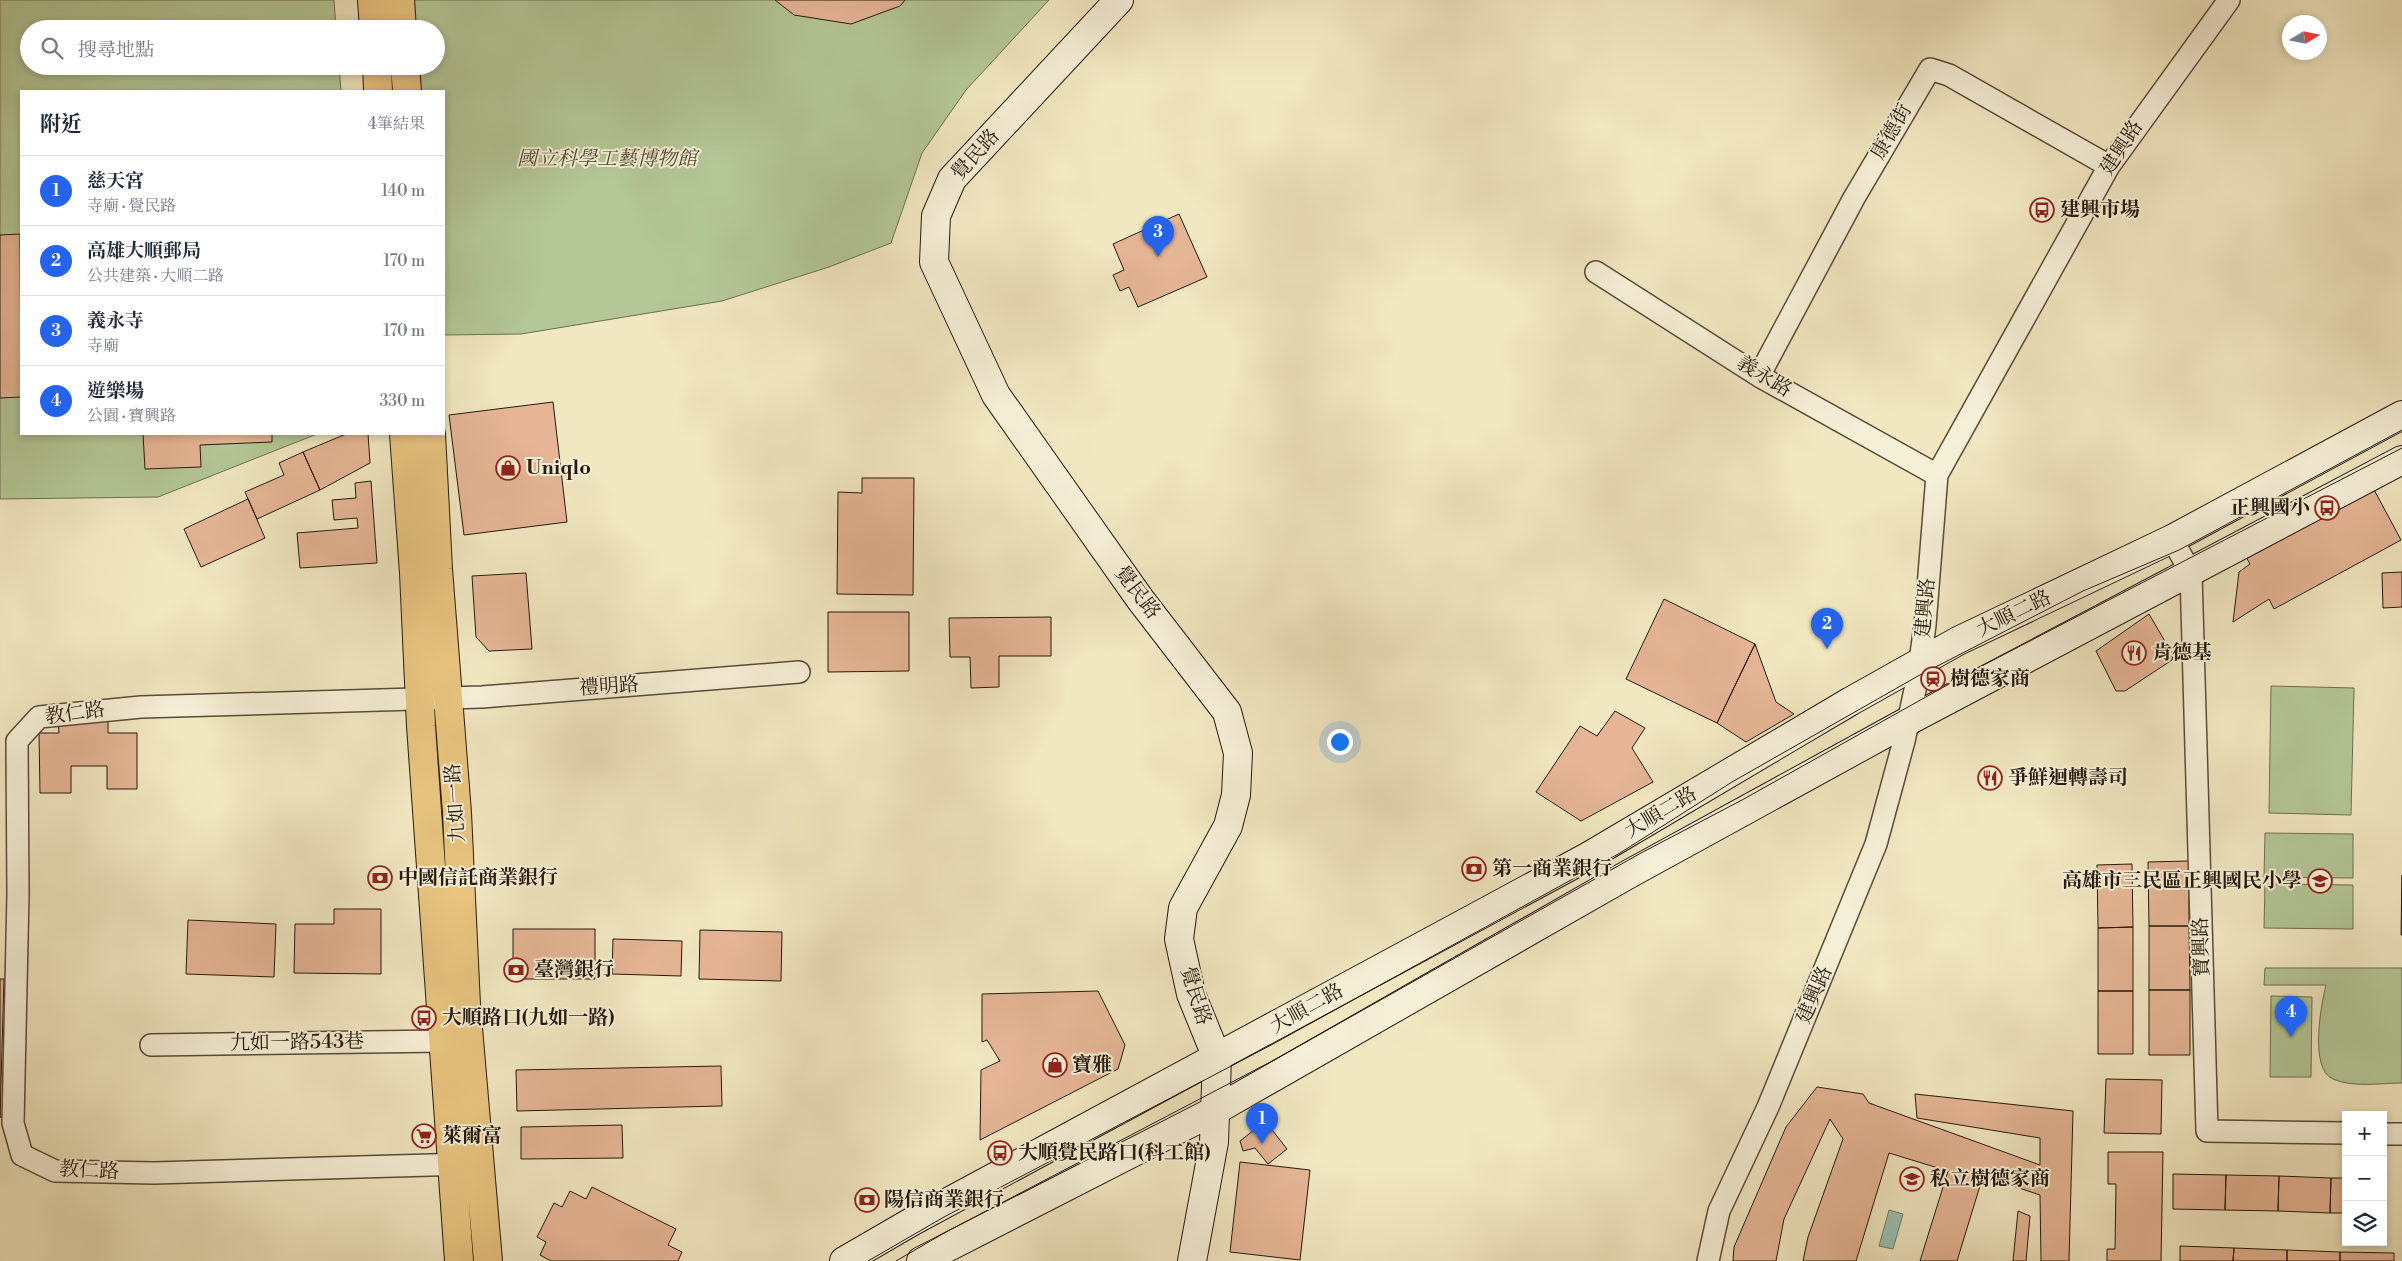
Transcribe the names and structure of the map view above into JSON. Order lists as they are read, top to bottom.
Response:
{
  "streets": {
    "main road": ["九如一路"],
    "street": [
      "康德街",
      "建興路",
      "覺民路",
      "義永路",
      "大順二路",
      "禮明路",
      "教仁路",
      "寶興路",
      "九如一路543巷"
    ]
  },
  "crossings": [
    ["康德街", "建興路"],
    ["康德街", "義永路"],
    ["建興路", "義永路"],
    ["建興路", "大順二路"],
    ["覺民路", "大順二路"],
    ["大順二路", "寶興路"],
    ["禮明路", "教仁路"],
    ["禮明路", "九如一路"],
    ["教仁路", "九如一路"],
    ["九如一路", "九如一路543巷"]
  ],
  "parks": ["國立科學工藝博物館"],
  "places": {
    "bus stop": [
      "建興市場",
      "正興國小",
      "大順路口(九如一路)",
      "大順覺民路口(科工館)"
    ],
    "shop": ["Uniqlo", "寶雅"],
    "restaurant": ["肯德基", "爭鮮迴轉壽司"],
    "station": ["樹德家商"],
    "bank": [
      "第一商業銀行",
      "中國信託商業銀行",
      "臺灣銀行",
      "陽信商業銀行"
    ],
    "school or university": ["高雄市三民區正興國民小學", "私立樹德家商"],
    "supermarket": ["萊爾富"]
  },
  "north": "right",
  "page": {
    "search": "搜尋地點",
    "heading": ["附近", "4筆結果"],
    "list": [
      {
        "mark": "1",
        "name": "慈天宮",
        "note": "寺廟 · 覺民路",
        "value": "140 m"
      },
      {
        "mark": "2",
        "name": "高雄大順郵局",
        "note": "公共建築 · 大順二路",
        "value": "170 m"
      },
      {
        "mark": "3",
        "name": "義永寺",
        "note": "寺廟",
        "value": "170 m"
      },
      {
        "mark": "4",
        "name": "遊樂場",
        "note": "公園 · 寶興路",
        "value": "330 m"
      }
    ],
    "pins": [
      "3",
      "2",
      "4",
      "1"
    ],
    "map_buttons": ["+", "−"]
  }
}
